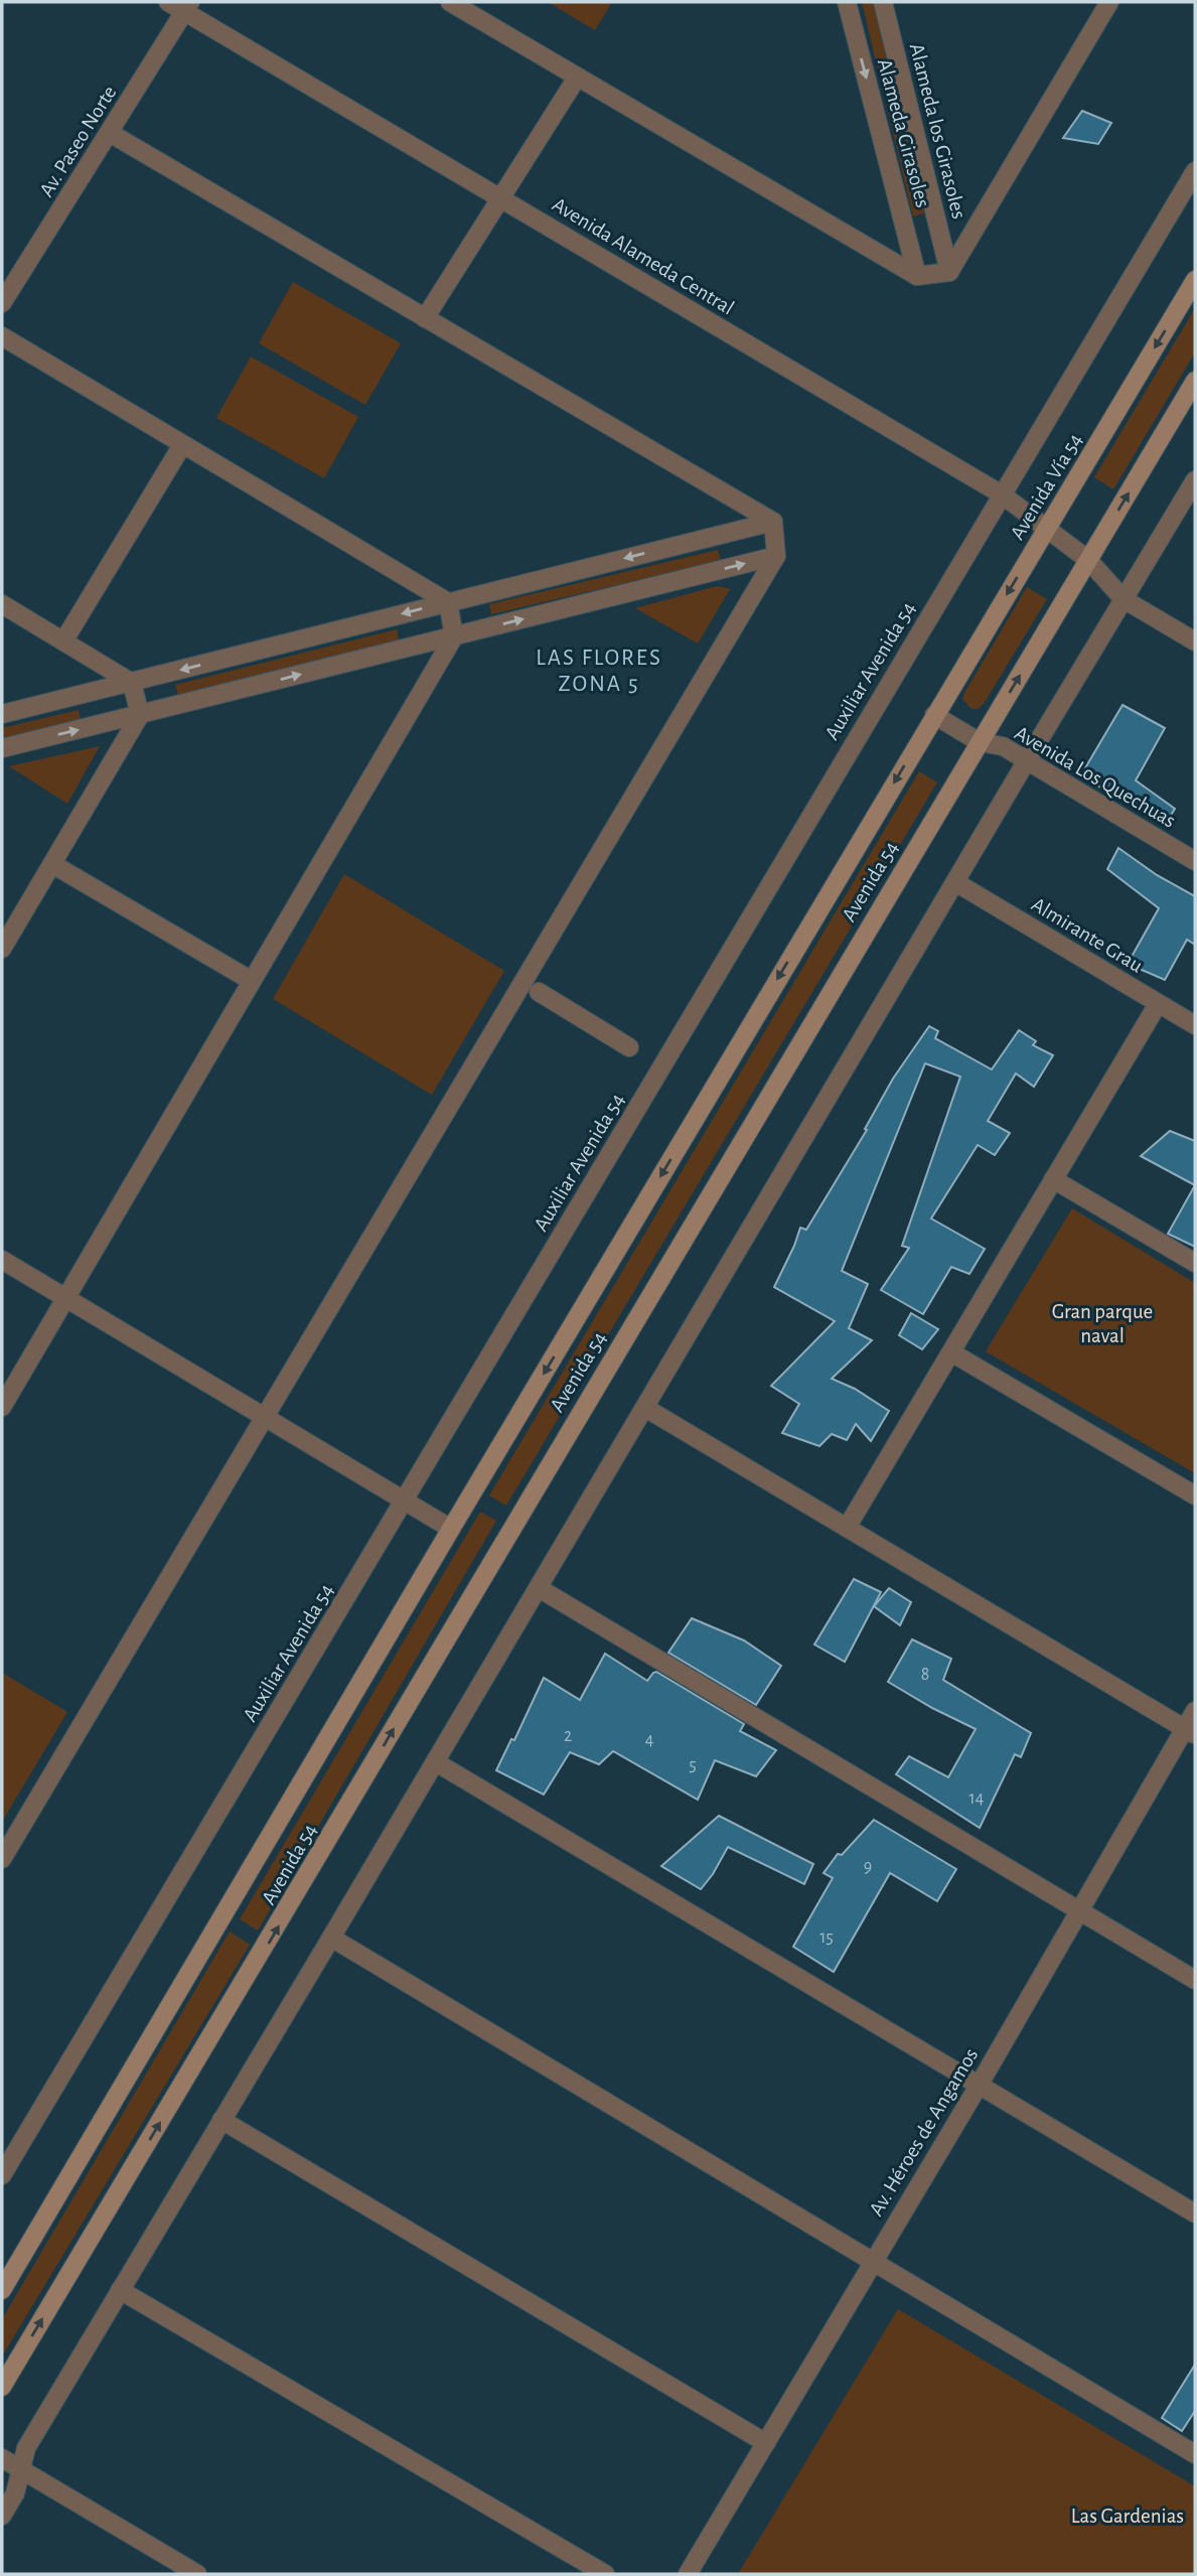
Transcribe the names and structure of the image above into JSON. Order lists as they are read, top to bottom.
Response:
{
  "streets": {
    "main road": ["Avenida Vía 54", "Avenida 54"],
    "street": [
      "Alameda los Girasoles",
      "Alameda Girasoles",
      "Av. Paseo Norte",
      "Avenida Alameda Central",
      "Auxiliar Avenida 54",
      "Avenida Los Quechuas",
      "Almirante Grau",
      "Av. Héroes de Angamos"
    ]
  },
  "crossings": [
    ["Av. Paseo Norte", "Avenida Alameda Central"],
    ["Avenida Alameda Central", "Avenida Vía 54"],
    ["Avenida Alameda Central", "Auxiliar Avenida 54"],
    ["Avenida Alameda Central", "Avenida 54"],
    ["Avenida Vía 54", "Avenida Los Quechuas"],
    ["Avenida Vía 54", "Avenida 54"],
    ["Avenida Los Quechuas", "Avenida 54"]
  ],
  "one_way": ["Alameda Girasoles", "Avenida Vía 54"],
  "districts": ["LAS FLORES ZONA 5"],
  "parks": ["Gran parque naval", "Las Gardenias"],
  "house_numbers": [
    "8",
    "2",
    "4",
    "5",
    "14",
    "9",
    "15"
  ]
}
